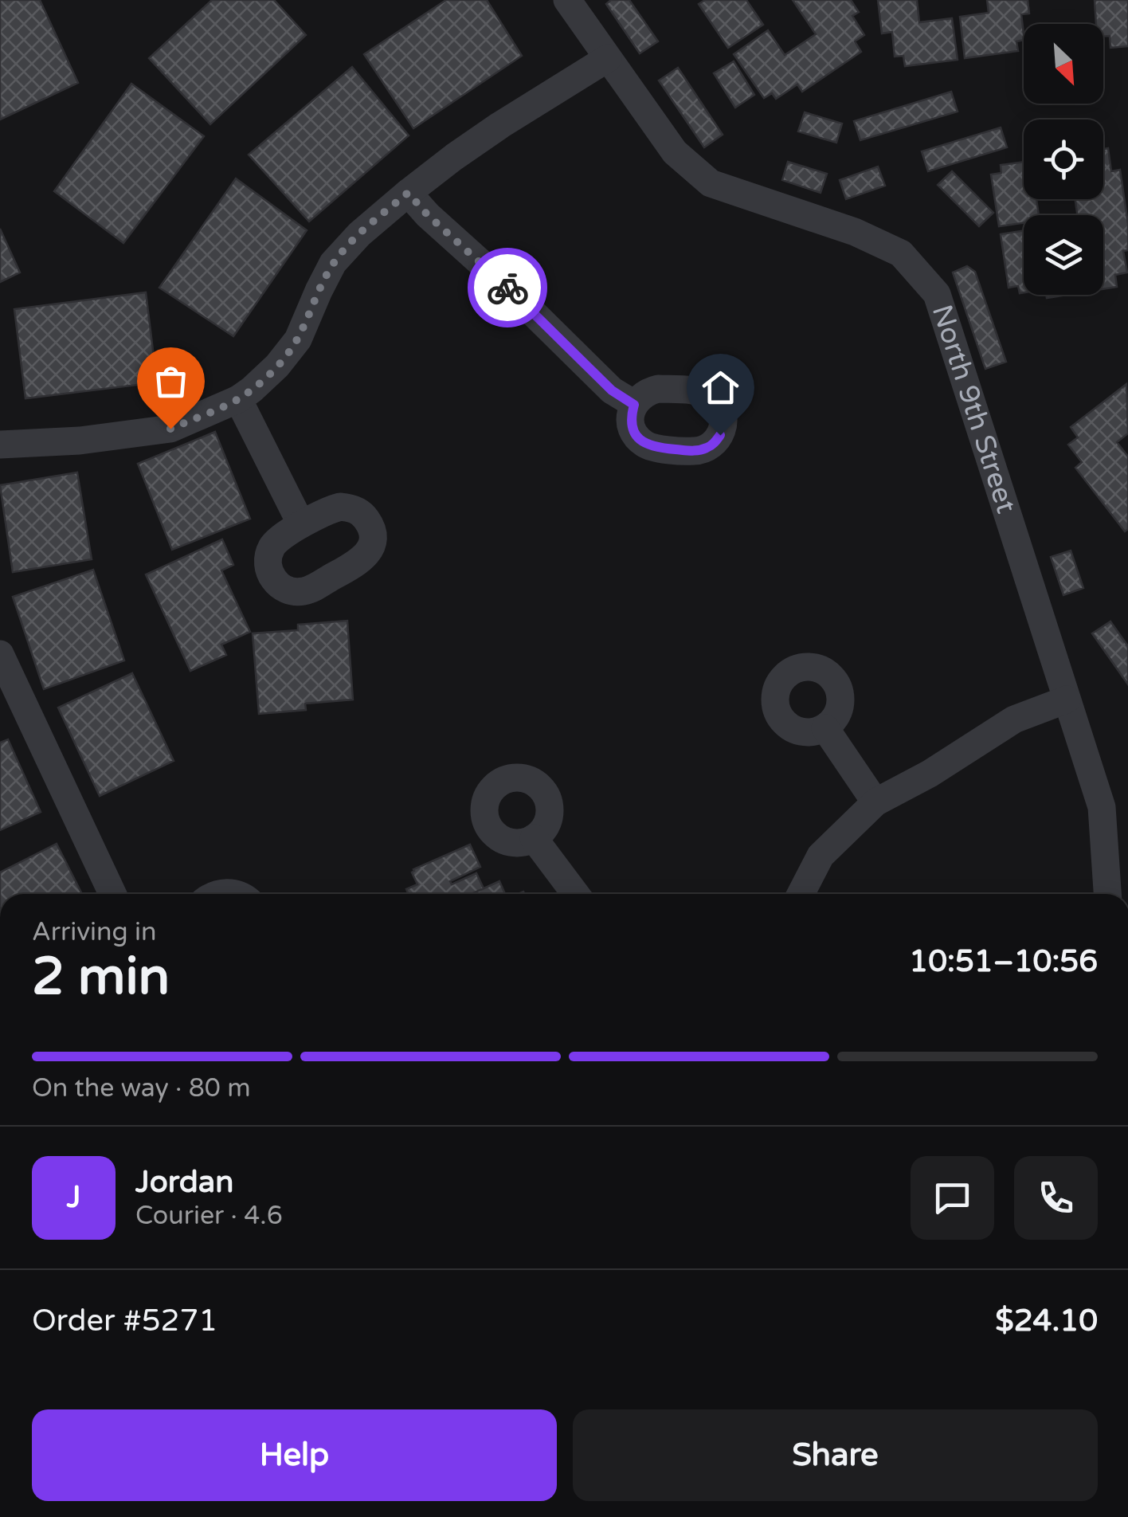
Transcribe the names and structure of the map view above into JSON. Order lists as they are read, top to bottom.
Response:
{
  "streets": {
    "street": ["North 9th Street"]
  },
  "north": "bottom right",
  "page": {
    "heading": ["2 min", "Arriving in", "10:51–10:56"],
    "panel": [
      "Jordan",
      "Courier · 4.6",
      "Order #5271",
      "$24.10"
    ],
    "bar": "On the way · 80 m",
    "round": "J",
    "buttons": ["Help", "Share"]
  }
}
